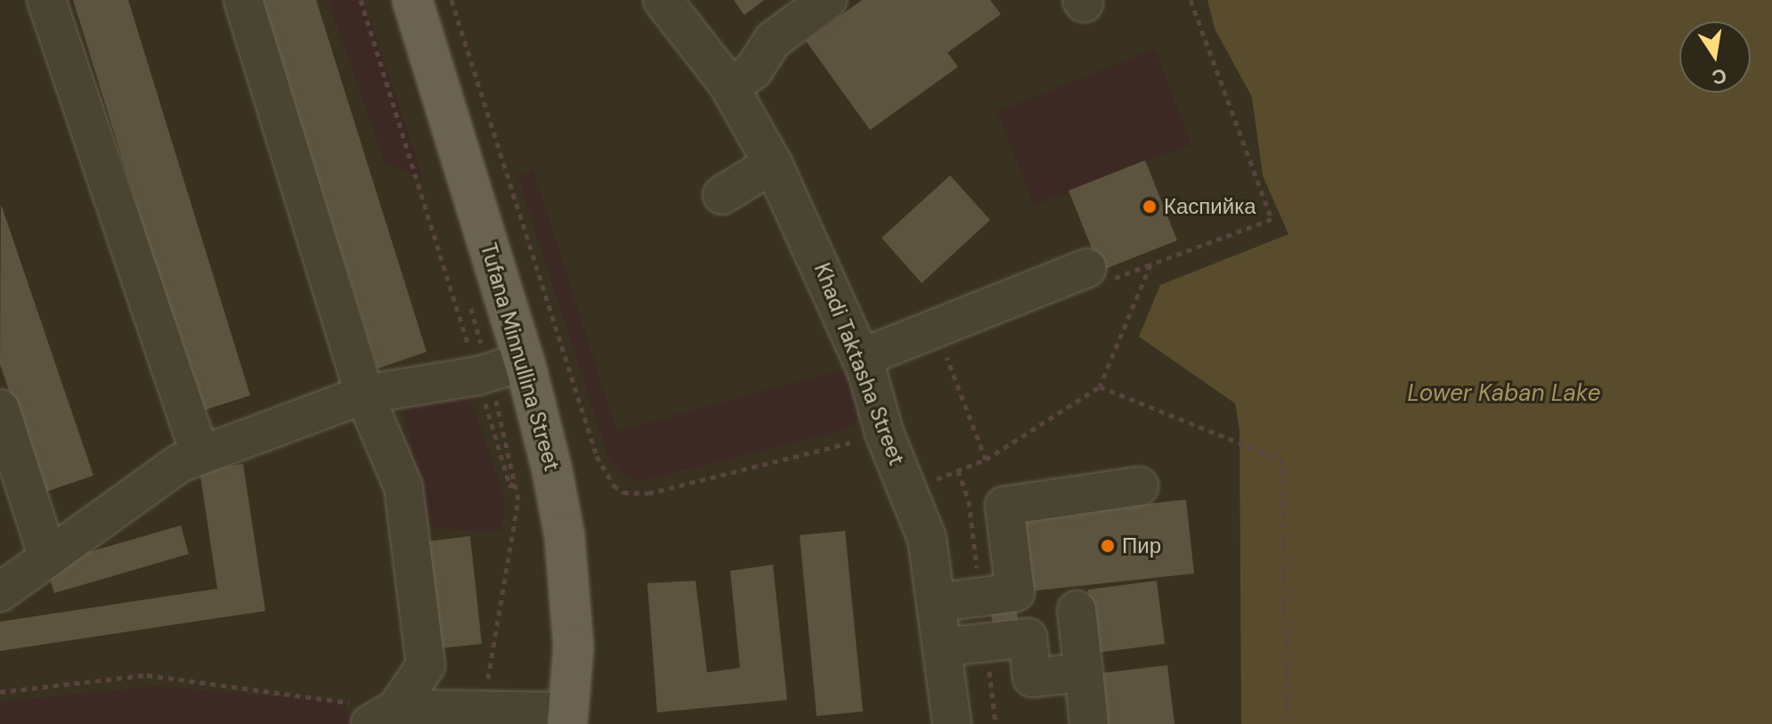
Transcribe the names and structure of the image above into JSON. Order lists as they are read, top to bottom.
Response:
{
  "streets": {
    "main road": ["Tufana Minnullina Street"],
    "street": ["Khadi Taktasha Street"]
  },
  "water": ["Lower Kaban Lake"],
  "places": ["Каспийка", "Пир"],
  "north": "bottom"
}
